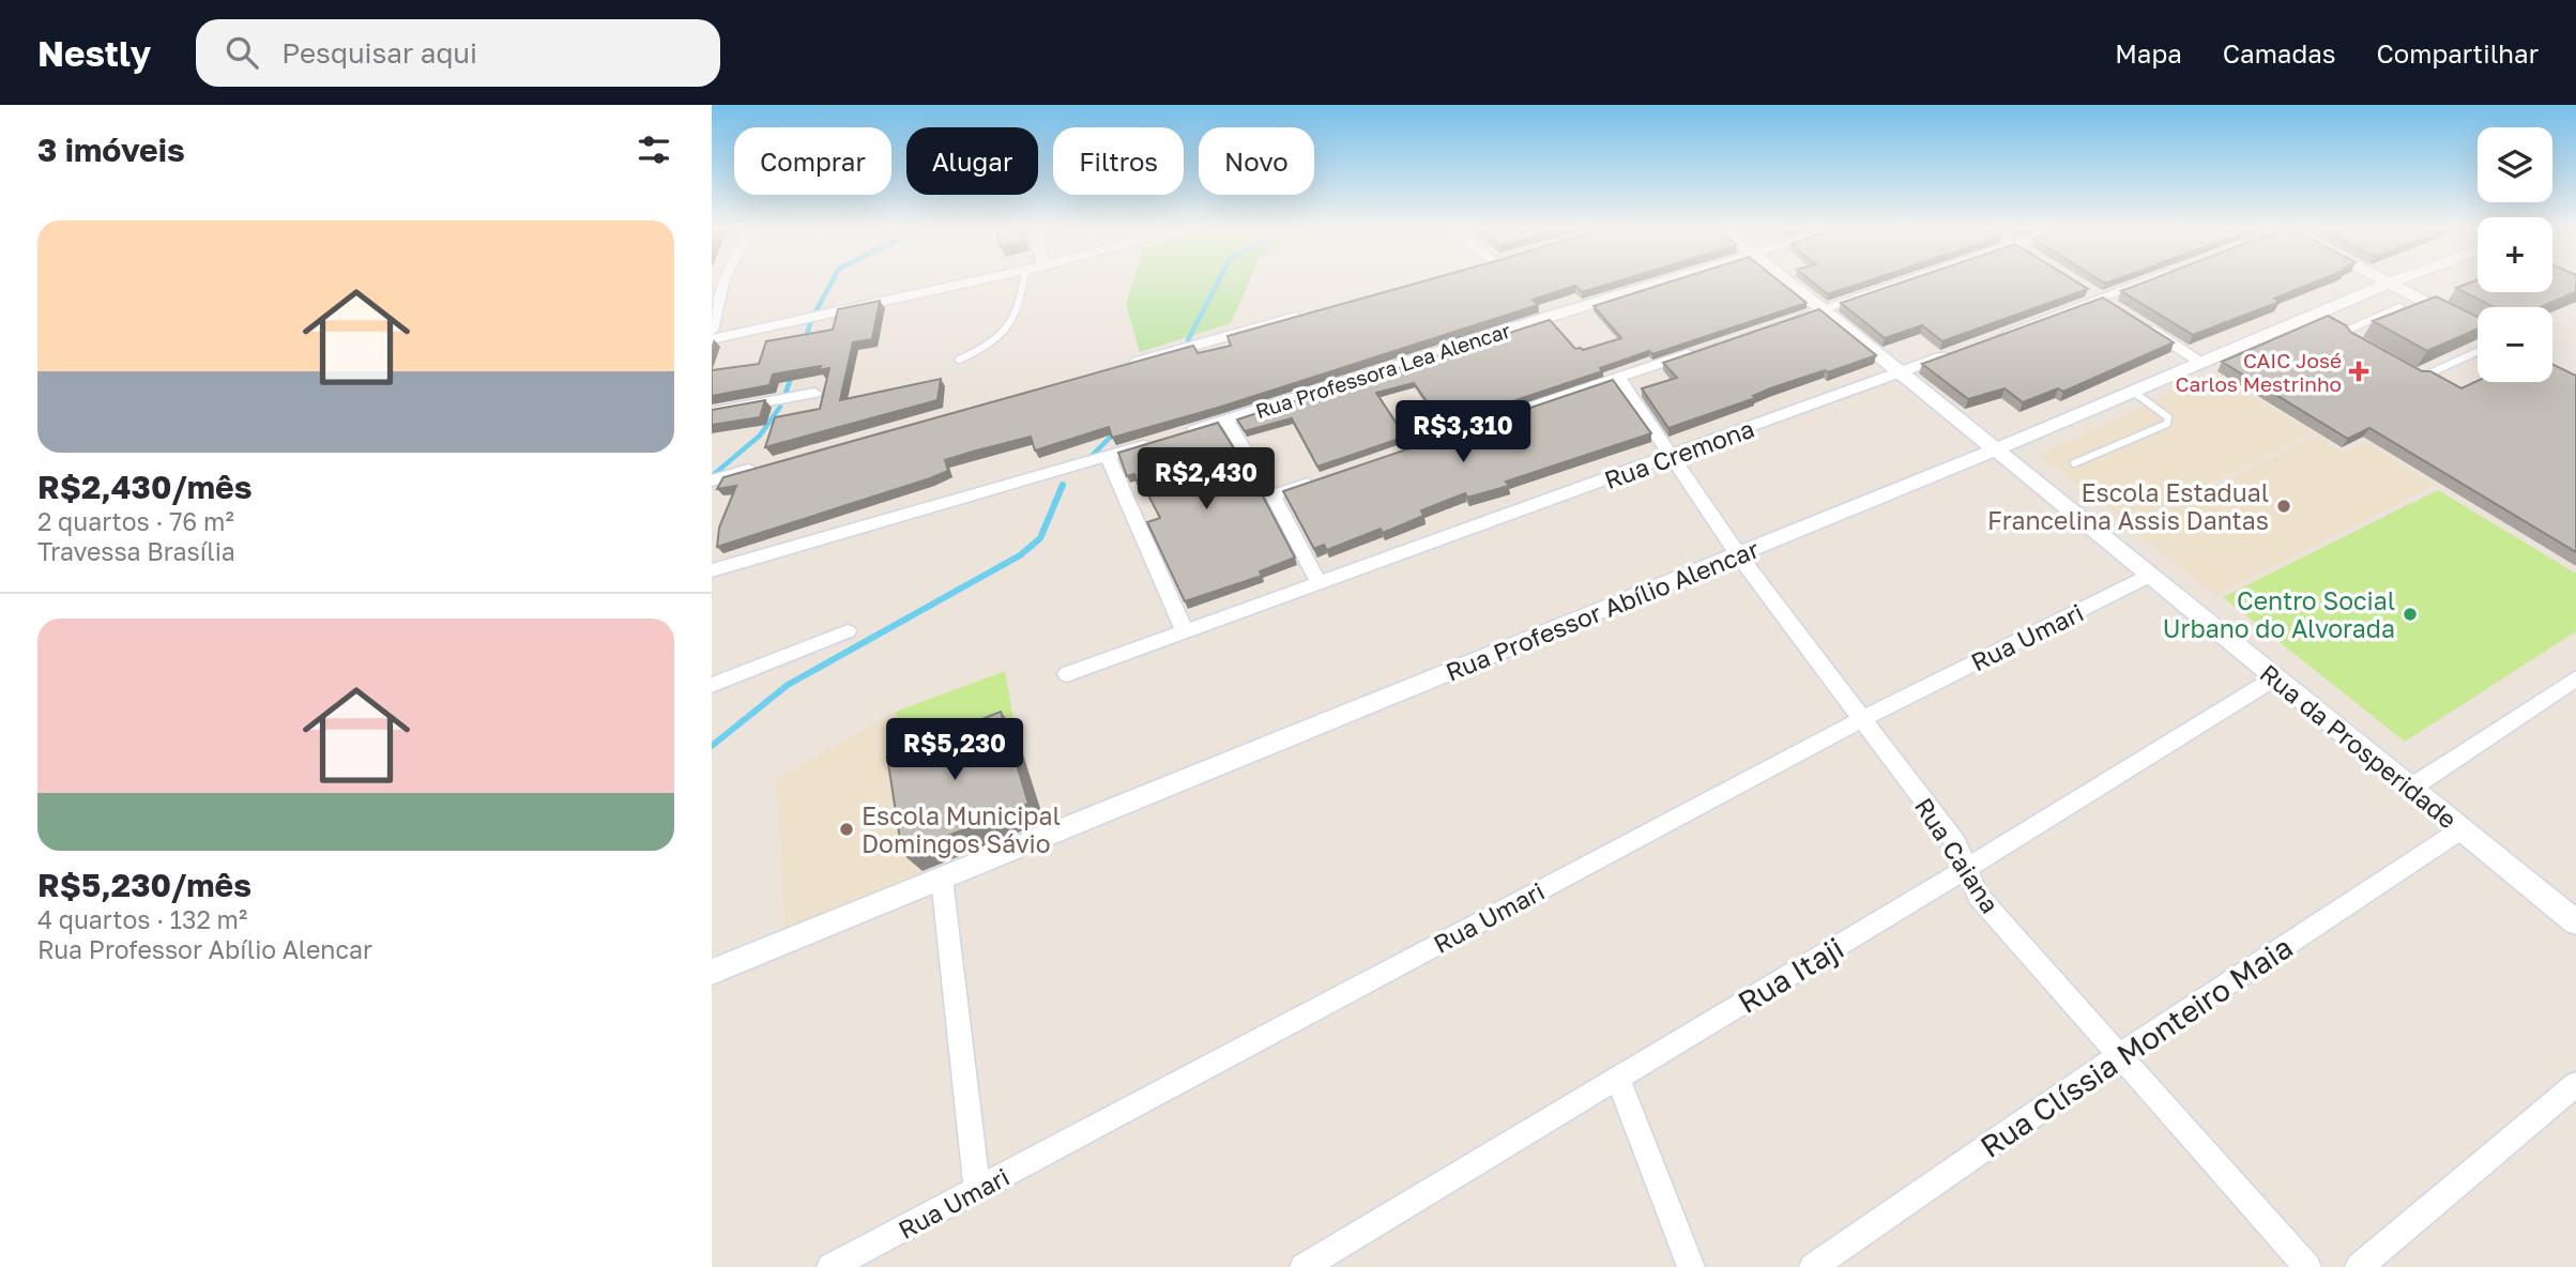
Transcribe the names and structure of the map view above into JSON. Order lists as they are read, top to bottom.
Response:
{
  "streets": {
    "street": [
      "Rua Professora Lea Alencar",
      "Rua Cremona",
      "Rua Professor Abílio Alencar",
      "Rua Umari",
      "Rua da Prosperidade",
      "Rua Caiana",
      "Rua Itaji",
      "Rua Clíssia Monteiro Maia"
    ]
  },
  "crossings": [
    ["Rua Cremona", "Rua da Prosperidade"],
    ["Rua Cremona", "Rua Caiana"],
    ["Rua Professor Abílio Alencar", "Rua da Prosperidade"],
    ["Rua Professor Abílio Alencar", "Rua Caiana"],
    ["Rua Umari", "Rua da Prosperidade"],
    ["Rua Umari", "Rua Caiana"],
    ["Rua da Prosperidade", "Rua Itaji"],
    ["Rua da Prosperidade", "Rua Clíssia Monteiro Maia"],
    ["Rua Caiana", "Rua Itaji"],
    ["Rua Caiana", "Rua Clíssia Monteiro Maia"]
  ],
  "places": {
    "health": ["CAIC José Carlos Mestrinho"],
    "other": ["Escola Estadual Francelina Assis Dantas", "Centro Social Urbano do Alvorada", "Escola Municipal Domingos Sávio"]
  },
  "page": {
    "header": "Nestly",
    "search": "Pesquisar aqui",
    "nav": ["Mapa", "Camadas", "Compartilhar"],
    "heading": "3 imóveis",
    "map_buttons": ["+", "−"],
    "chip": [
      "Comprar",
      "Alugar",
      "Filtros",
      "Novo"
    ],
    "list": [
      {
        "name": "R$2,430/mês",
        "note": "2 quartos · 76 m² · Travessa Brasília"
      },
      {
        "name": "R$5,230/mês",
        "note": "4 quartos · 132 m² · Rua Professor Abílio Alencar"
      }
    ],
    "price": ["R$3,310", "R$2,430", "R$5,230"]
  }
}
